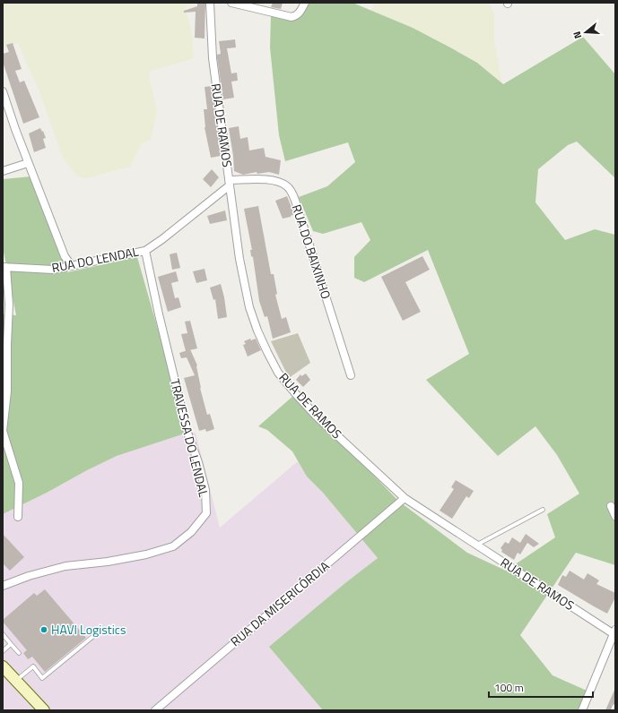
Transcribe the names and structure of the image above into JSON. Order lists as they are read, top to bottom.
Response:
{
  "streets": {
    "street": [
      "RUA DE RAMOS",
      "RUA DO BAIXINHO",
      "RUA DO LENDAL",
      "TRAVESSA DO LENDAL",
      "RUA DA MISERICÓRDIA"
    ]
  },
  "crossings": [
    ["RUA DE RAMOS", "RUA DO BAIXINHO"],
    ["RUA DE RAMOS", "RUA DO LENDAL"],
    ["RUA DE RAMOS", "RUA DA MISERICÓRDIA"],
    ["RUA DO BAIXINHO", "RUA DO LENDAL"],
    ["RUA DO LENDAL", "TRAVESSA DO LENDAL"]
  ],
  "places": ["HAVI Logistics"],
  "scale_bar": "100 m",
  "north": "left"
}
